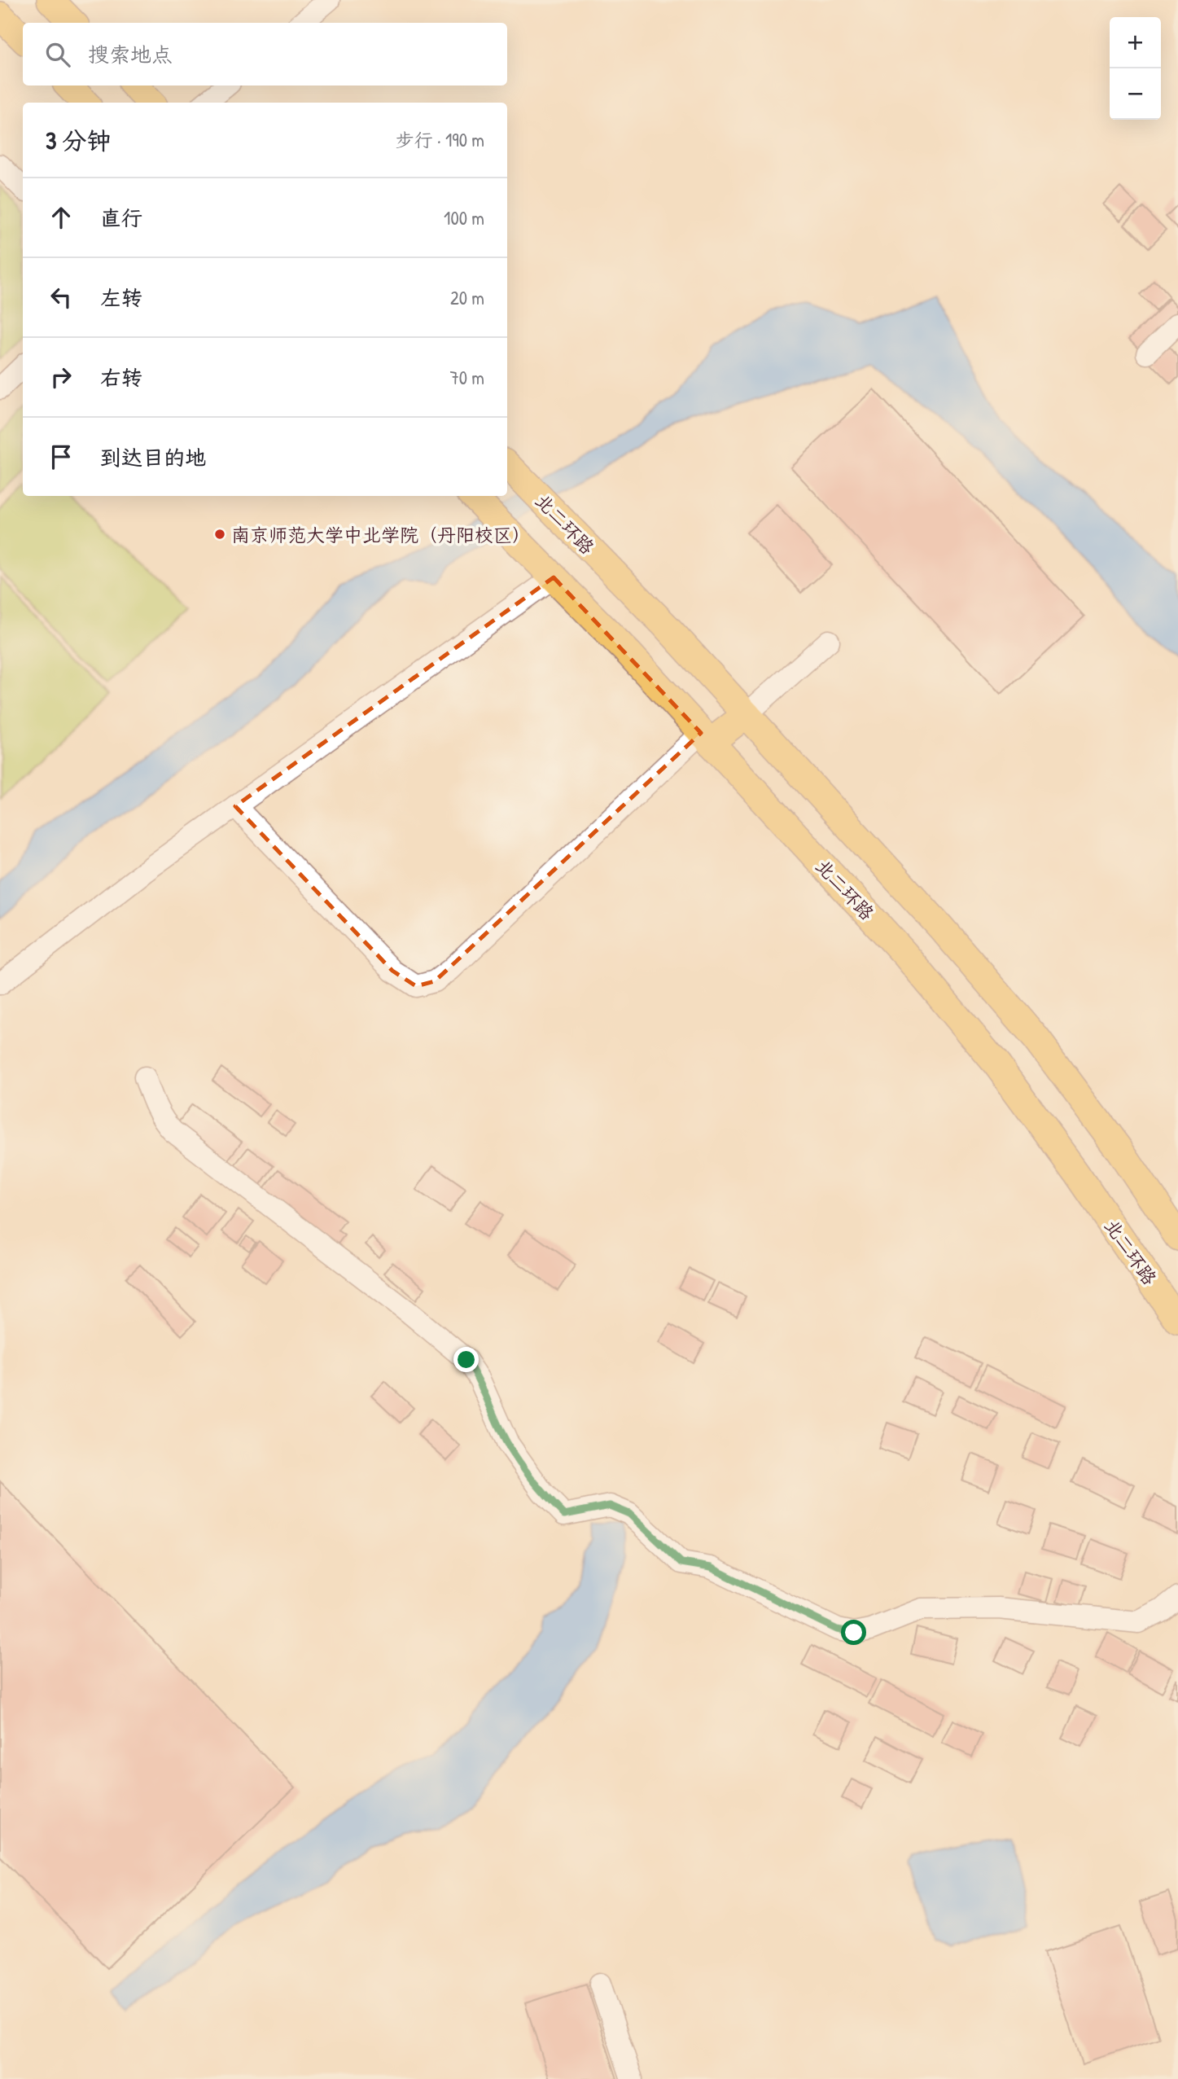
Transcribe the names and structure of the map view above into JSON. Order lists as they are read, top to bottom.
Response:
{
  "streets": {
    "main road": ["北二环路"]
  },
  "places": ["南京师范大学中北学院（丹阳校区）"],
  "page": {
    "map_buttons": ["+", "−"],
    "search": "搜索地点",
    "heading": ["3 分钟", "步行 · 190 m"],
    "list": [
      ["直行", "100 m"],
      ["左转", "20 m"],
      ["右转", "70 m"],
      "到达目的地"
    ]
  }
}
